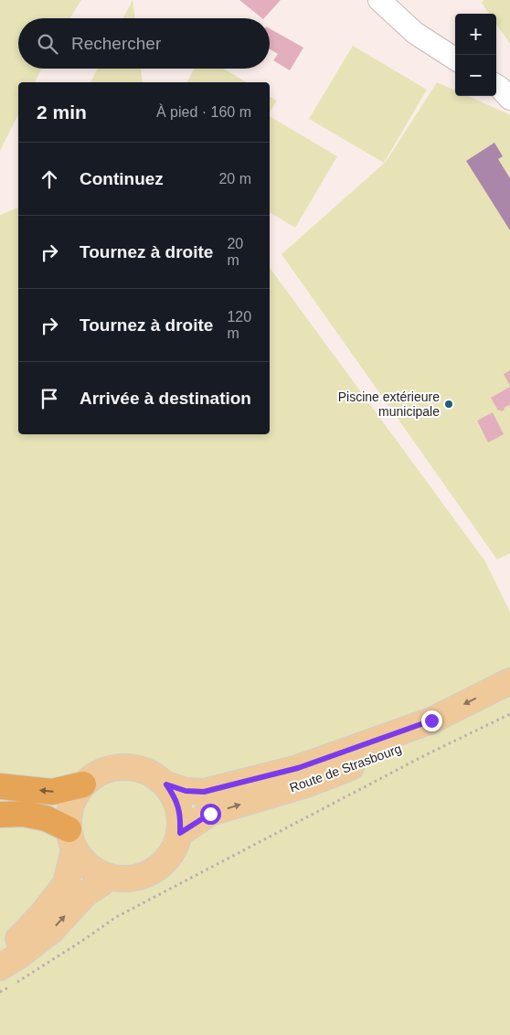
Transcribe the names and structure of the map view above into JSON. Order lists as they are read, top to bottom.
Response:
{
  "streets": {
    "main road": ["Route de Strasbourg"]
  },
  "places": ["Piscine extérieure municipale"],
  "page": {
    "map_buttons": ["+", "−"],
    "search": "Rechercher",
    "heading": ["2 min", "À pied · 160 m"],
    "list": [
      ["Continuez", "20 m"],
      ["Tournez à droite", "20 m"],
      ["Tournez à droite", "120 m"],
      "Arrivée à destination"
    ]
  }
}
